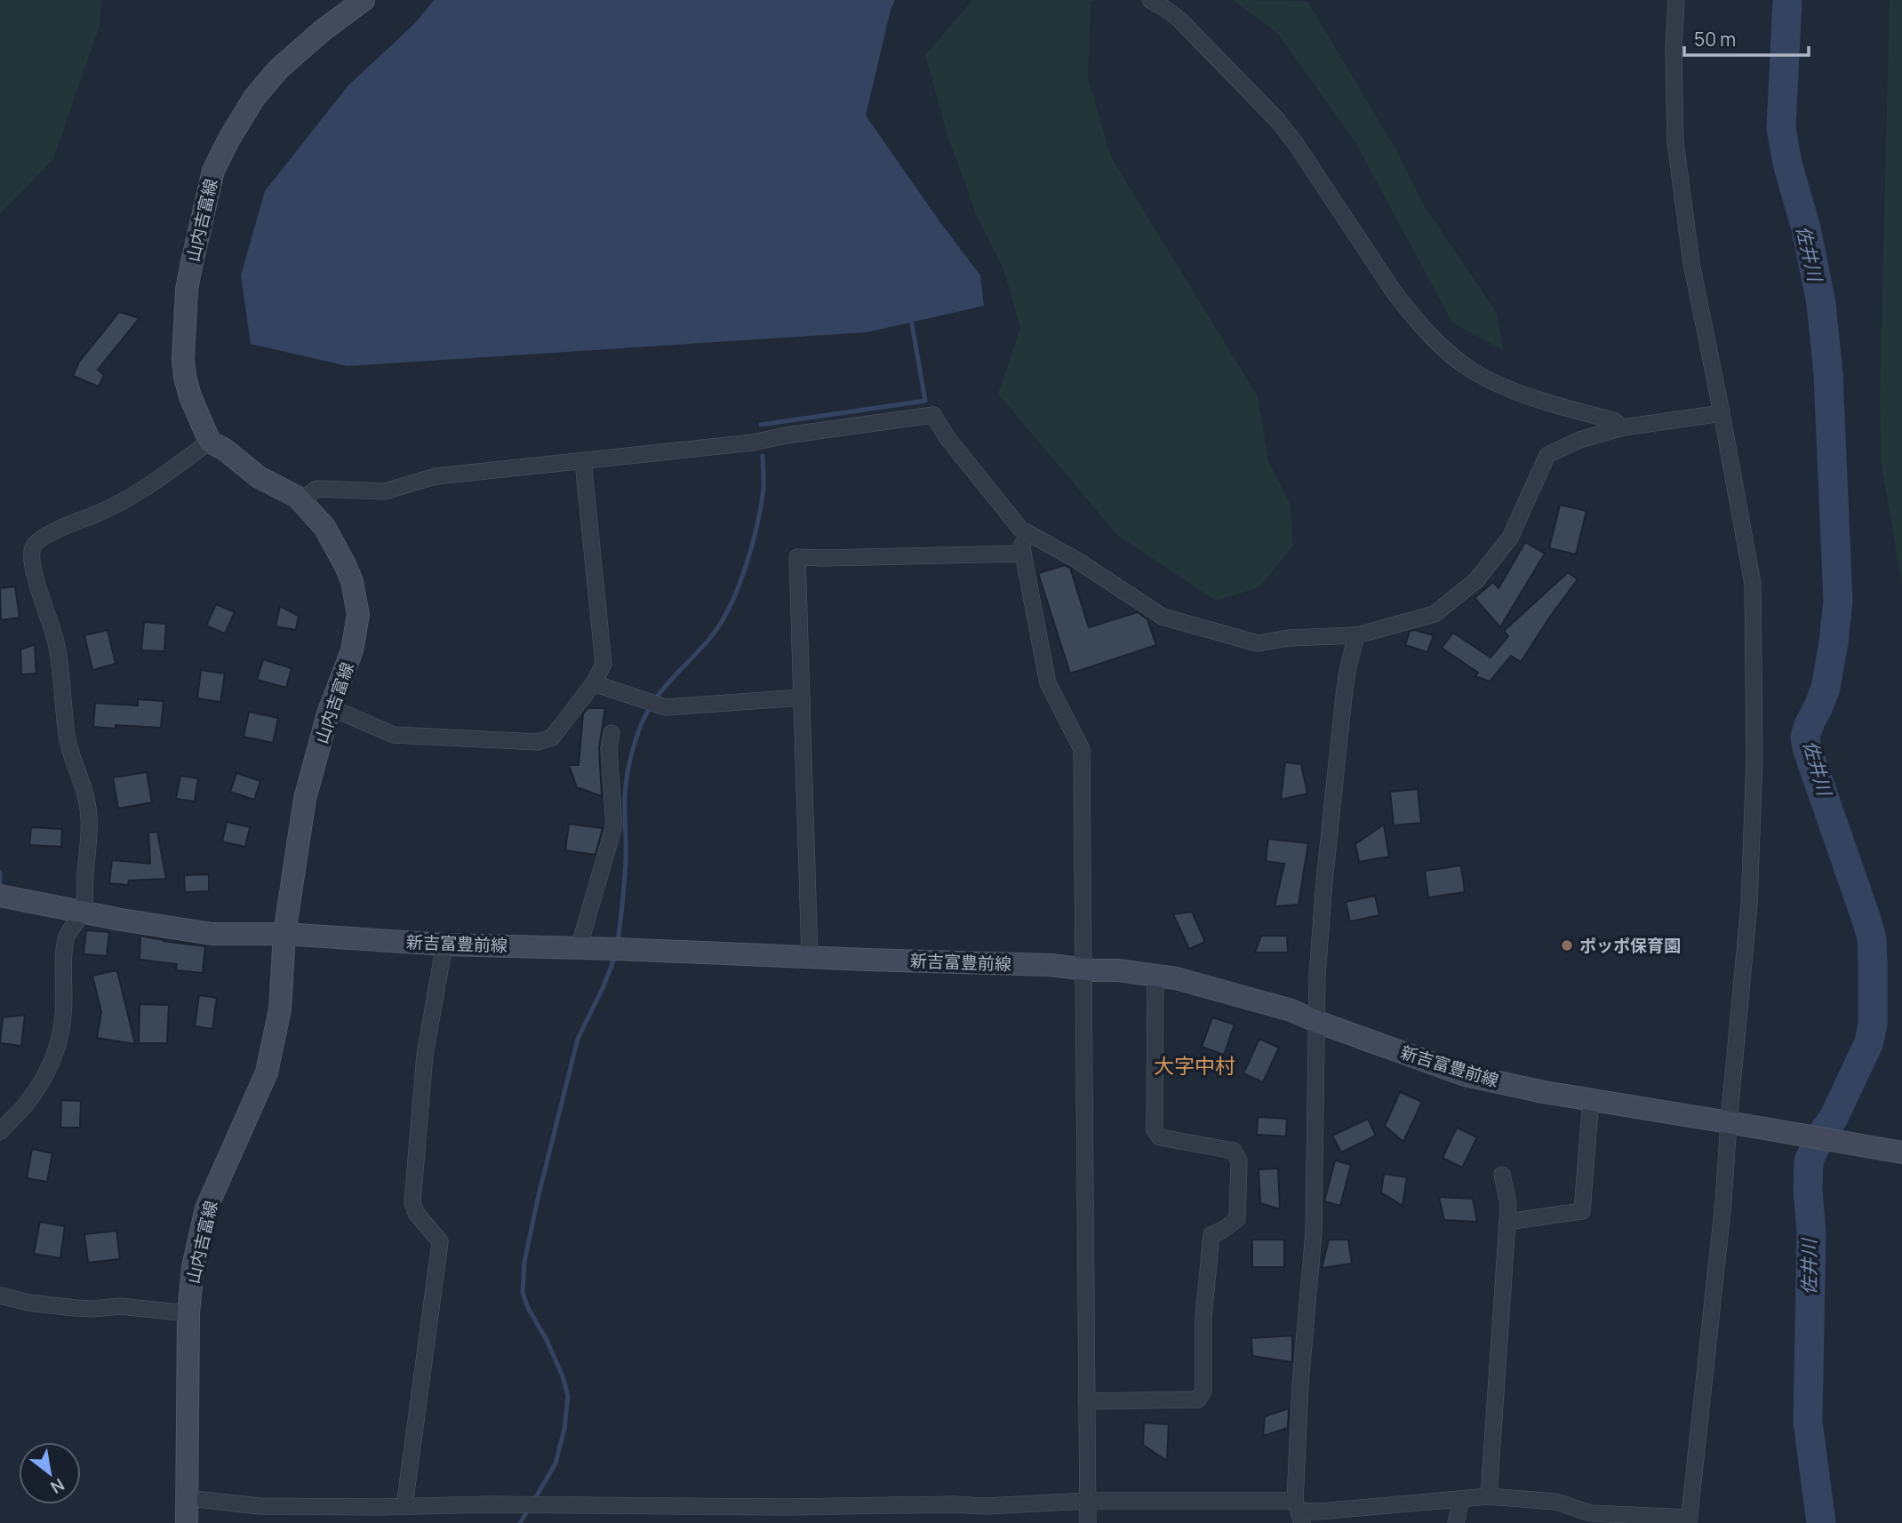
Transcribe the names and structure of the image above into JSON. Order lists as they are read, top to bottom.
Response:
{
  "streets": {
    "main road": ["山内吉富線", "新吉富豊前線"]
  },
  "crossings": [
    ["山内吉富線", "新吉富豊前線"]
  ],
  "districts": ["大字中村"],
  "water": ["佐井川"],
  "places": ["ポッポ保育園"],
  "scale_bar": "50 m",
  "north": "bottom right"
}
